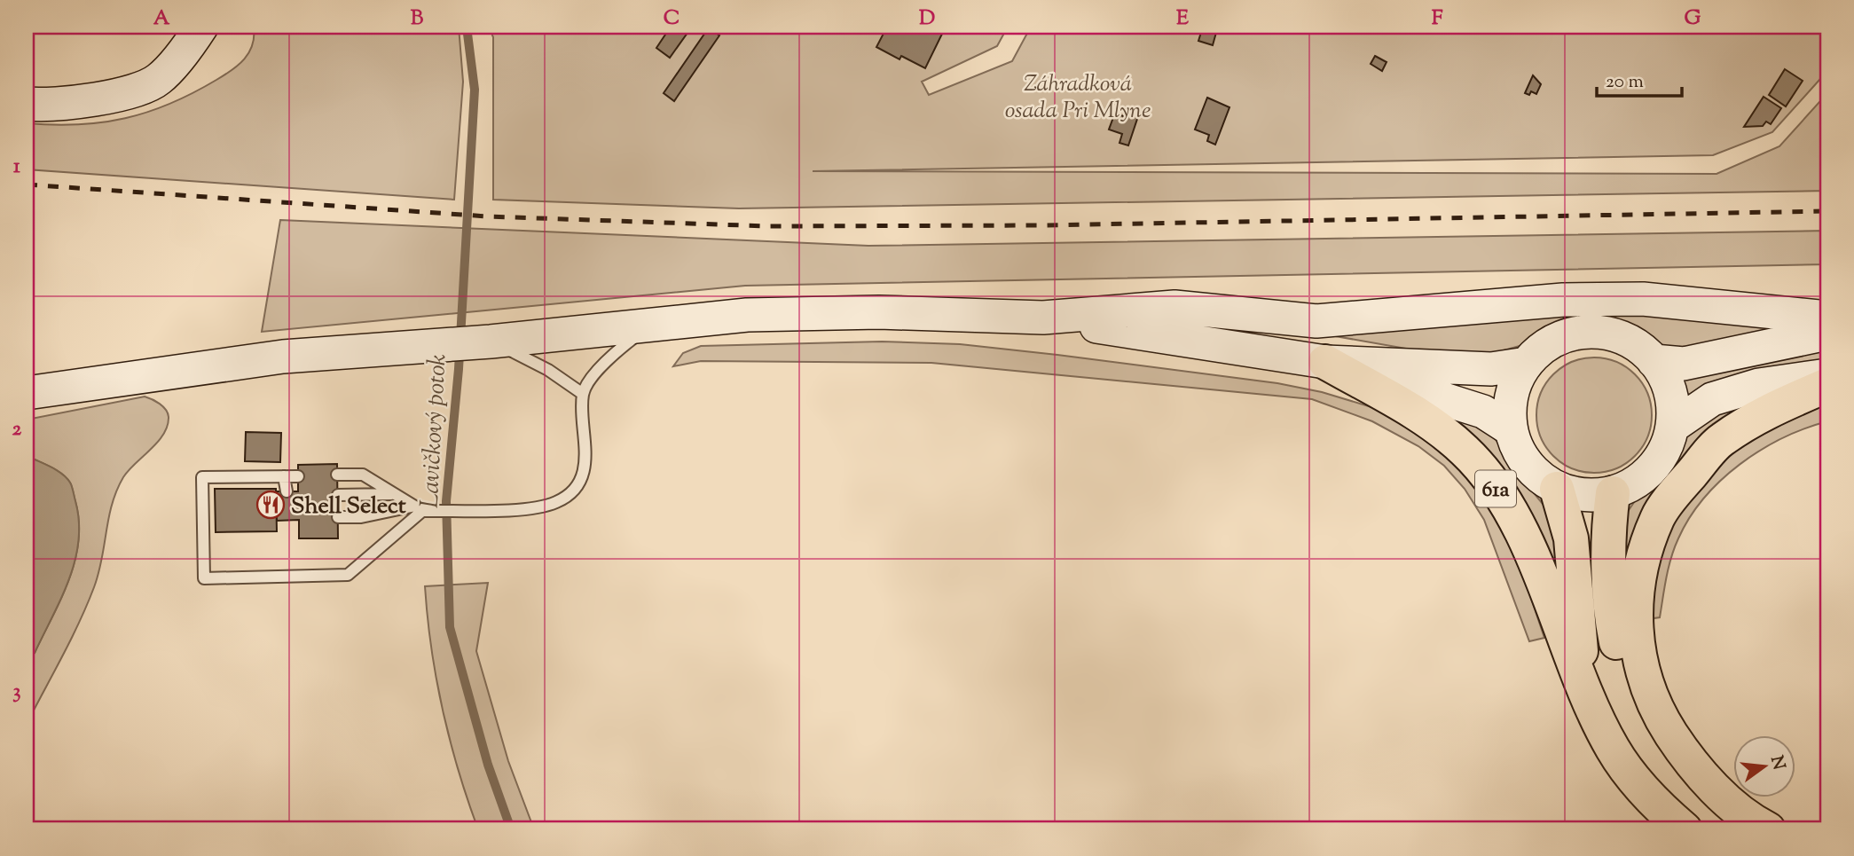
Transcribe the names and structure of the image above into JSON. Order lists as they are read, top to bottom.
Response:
{
  "streets": {
    "main road": ["61a"]
  },
  "water": ["Lavičkový potok"],
  "parks": ["Záhradková osada Pri Mlyne"],
  "places": {
    "restaurant": ["Shell Select"]
  },
  "scale_bar": "20 m",
  "north": "right",
  "grid": {
    "columns": [
      "A",
      "B",
      "C",
      "D",
      "E",
      "F",
      "G"
    ],
    "rows": ["1", "2", "3"]
  }
}
